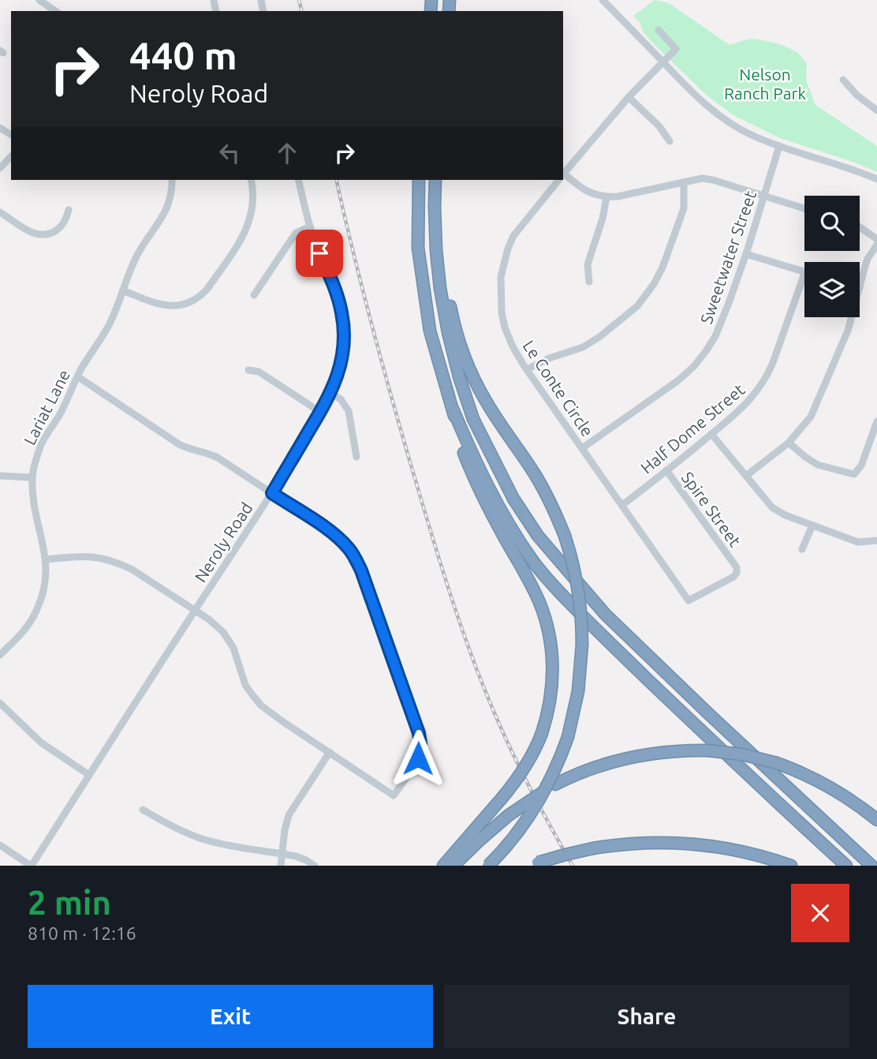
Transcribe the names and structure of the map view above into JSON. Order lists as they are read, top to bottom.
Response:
{
  "streets": {
    "street": [
      "Sweetwater Street",
      "Le Conte Circle",
      "Lariat Lane",
      "Half Dome Street",
      "Spire Street",
      "Neroly Road"
    ]
  },
  "crossings": [
    ["Sweetwater Street", "Le Conte Circle"],
    ["Le Conte Circle", "Half Dome Street"],
    ["Le Conte Circle", "Spire Street"],
    ["Half Dome Street", "Spire Street"]
  ],
  "parks": ["Nelson Ranch Park"],
  "page": {
    "turn": ["440 m", "Neroly Road"],
    "heading": ["2 min", "810 m · 12:16"],
    "buttons": ["Exit", "Share"]
  }
}
